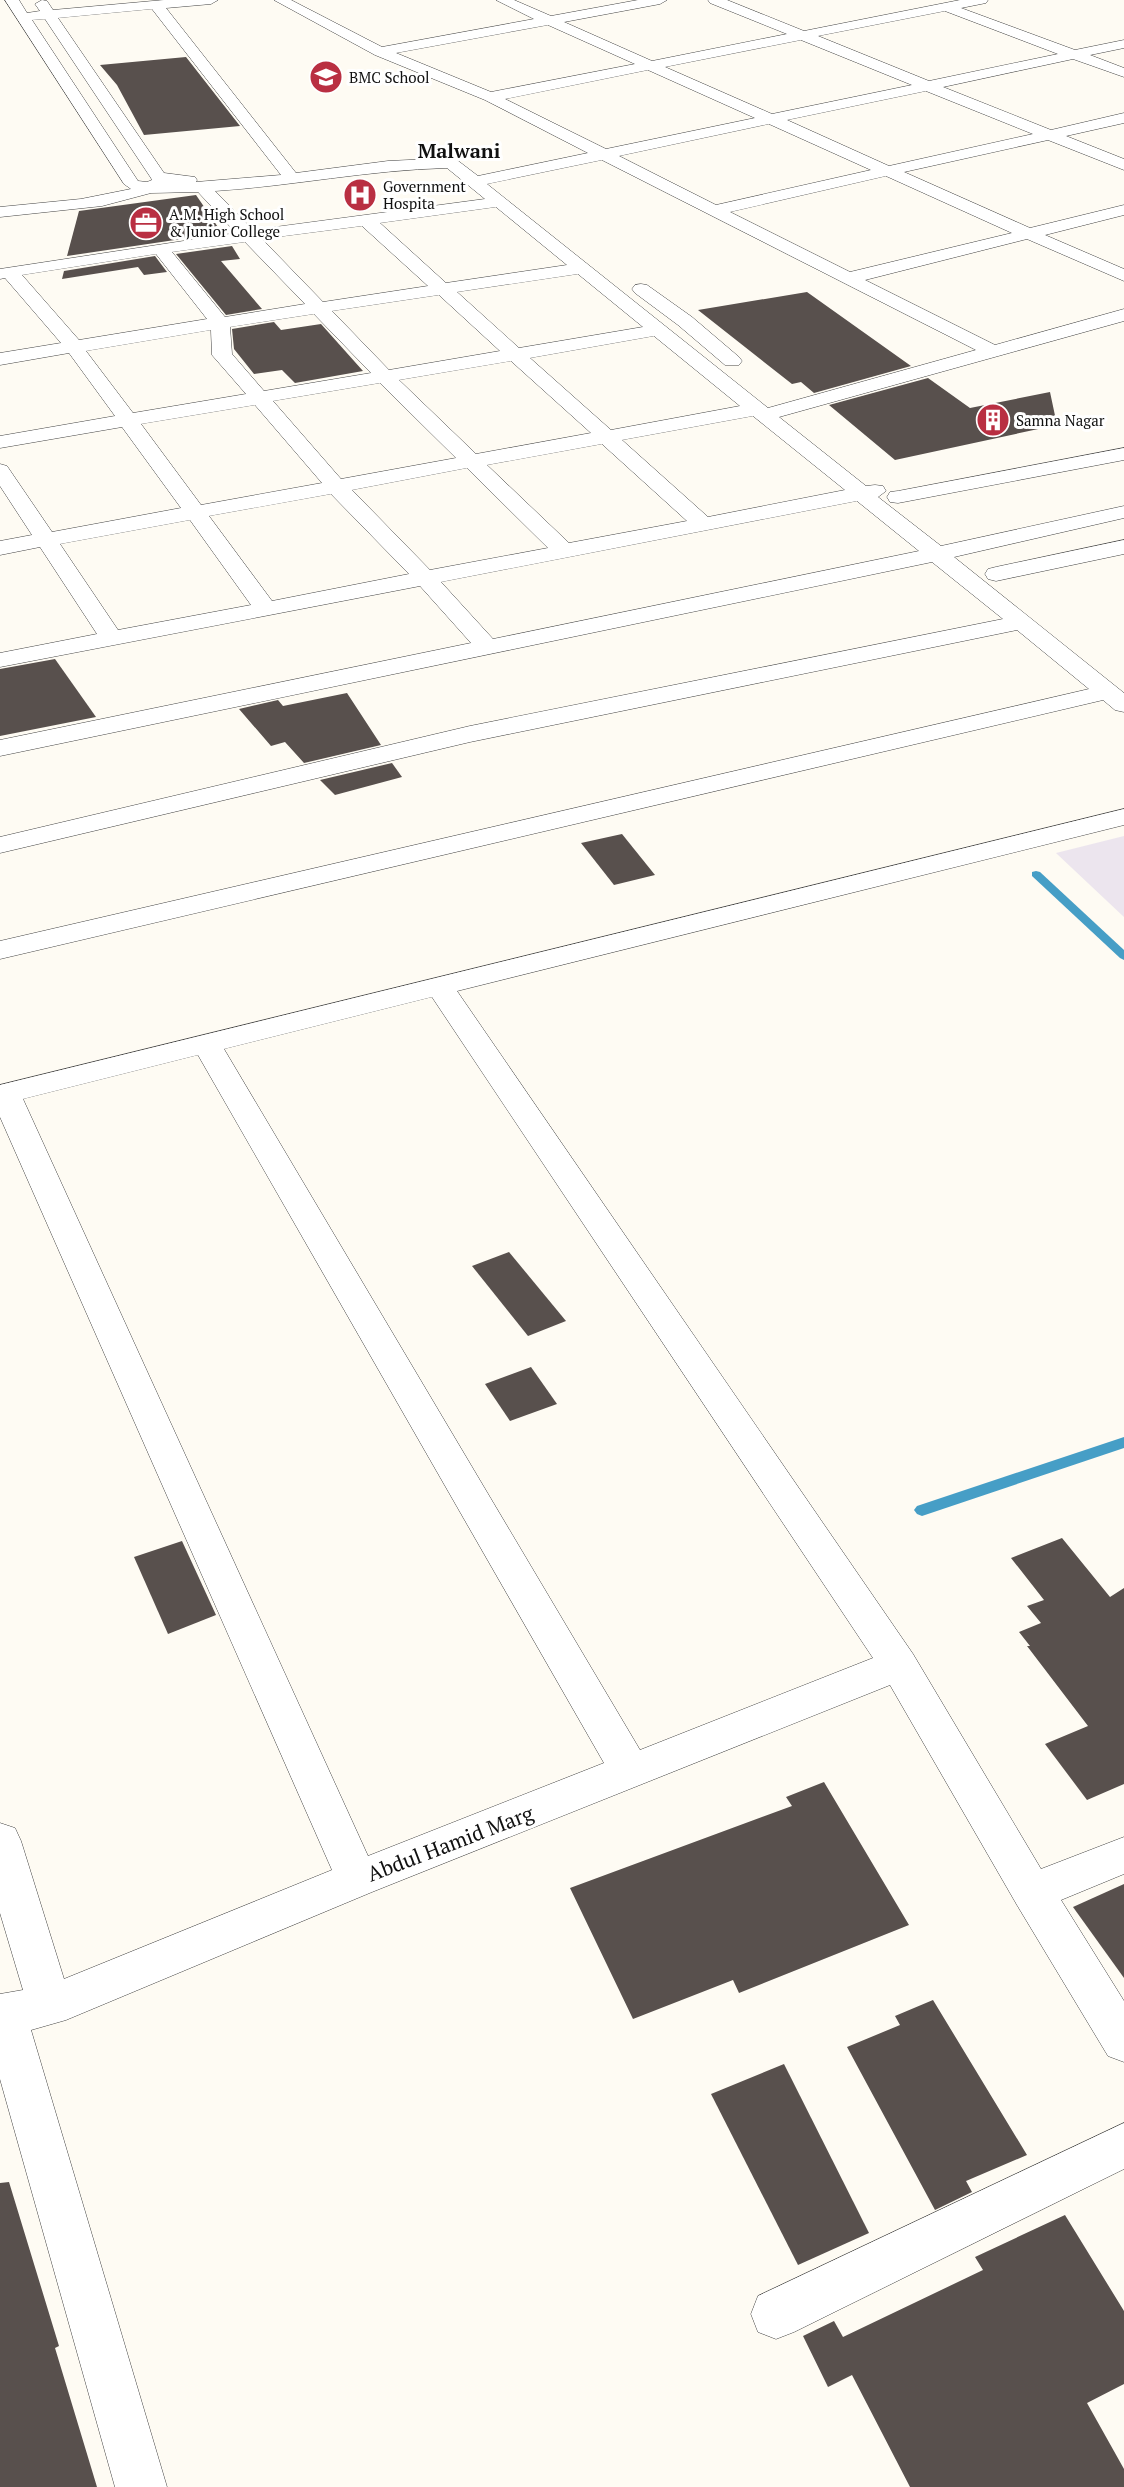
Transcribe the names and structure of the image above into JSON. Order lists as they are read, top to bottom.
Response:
{
  "streets": {
    "street": ["Abdul Hamid Marg"]
  },
  "districts": ["Malwani"],
  "places": {
    "school or university": ["BMC School"],
    "hospital": ["Government Hospita"],
    "office": ["A.M. High School & Junior College"],
    "building": ["Samna Nagar"]
  }
}
